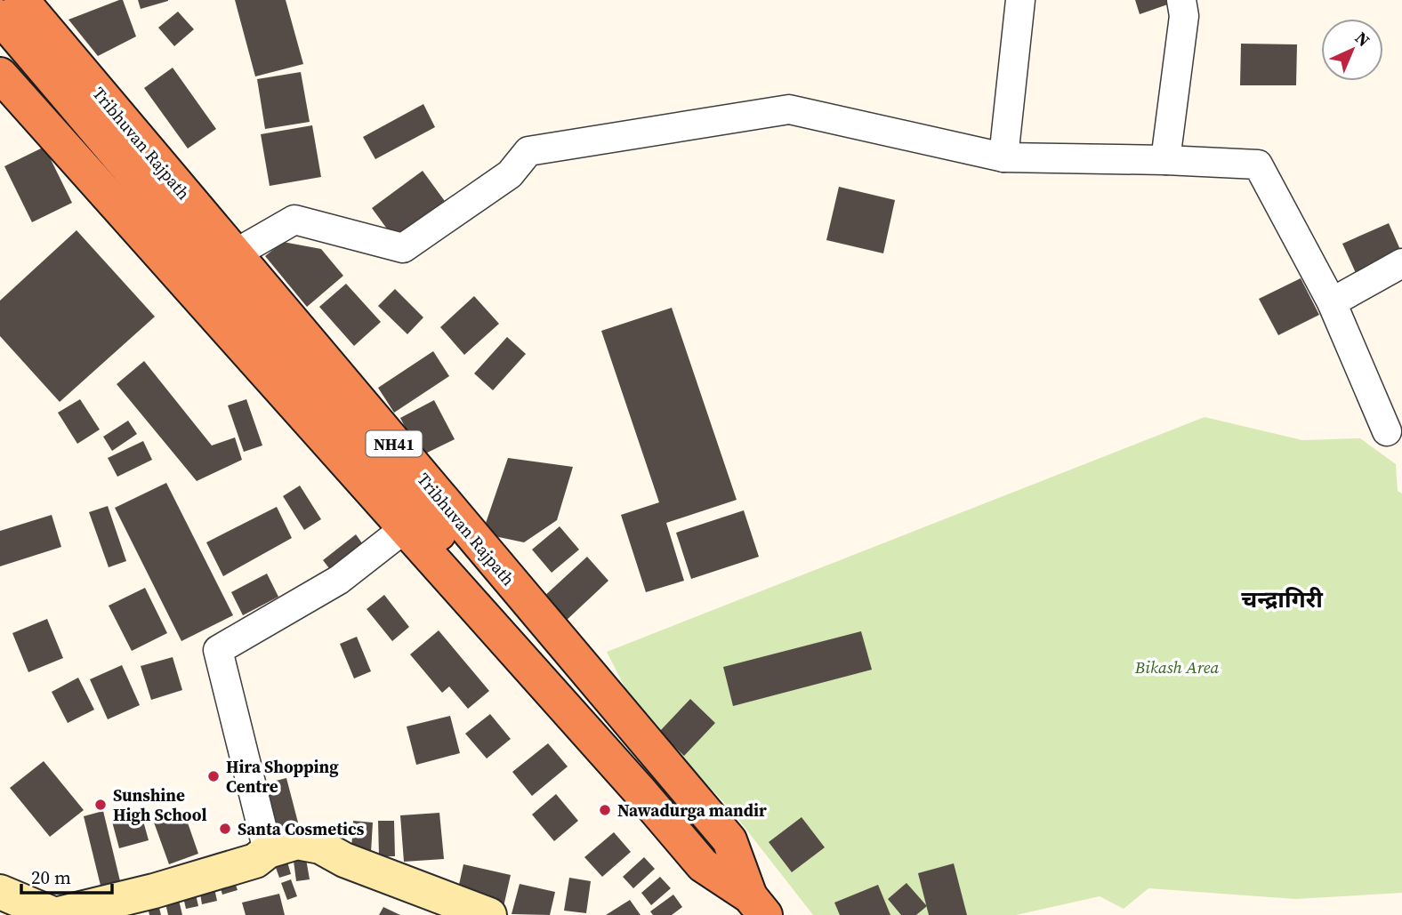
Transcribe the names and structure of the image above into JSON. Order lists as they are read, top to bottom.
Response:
{
  "streets": {
    "highway": ["Tribhuvan Rajpath", "NH41"]
  },
  "districts": ["चन्द्रागिरी"],
  "parks": ["Bikash Area"],
  "places": [
    "Hira Shopping Centre",
    "Sunshine High School",
    "Nawadurga mandir",
    "Santa Cosmetics"
  ],
  "scale_bar": "20 m",
  "north": "top right"
}
